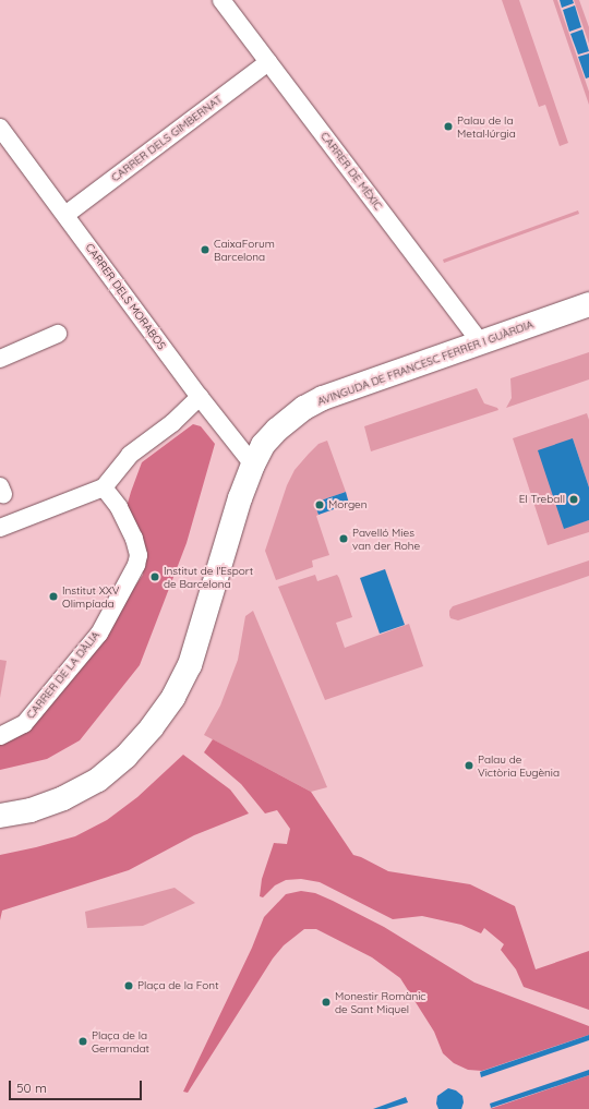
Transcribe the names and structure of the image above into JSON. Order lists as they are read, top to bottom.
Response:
{
  "streets": {
    "street": [
      "CARRER DELS GIMBERNAT",
      "CARRER DE MÈXIC",
      "CARRER DELS MORABOS",
      "AVINGUDA DE FRANCESC FERRER I GUÀRDIA",
      "CARRER DE LA DÀLIA"
    ]
  },
  "crossings": [
    ["CARRER DELS GIMBERNAT", "CARRER DE MÈXIC"],
    ["CARRER DELS GIMBERNAT", "CARRER DELS MORABOS"],
    ["CARRER DE MÈXIC", "AVINGUDA DE FRANCESC FERRER I GUÀRDIA"],
    ["CARRER DELS MORABOS", "AVINGUDA DE FRANCESC FERRER I GUÀRDIA"]
  ],
  "places": [
    "Palau de la Metal·lúrgia",
    "CaixaForum Barcelona",
    "El Treball",
    "Morgen",
    "Pavelló Mies van der Rohe",
    "Institut de l'Esport de Barcelona",
    "Institut XXV Olimpíada",
    "Palau de Victòria Eugènia",
    "Plaça de la Font",
    "Monestir Romànic de Sant Miquel",
    "Plaça de la Germandat"
  ],
  "scale_bar": "50 m"
}
